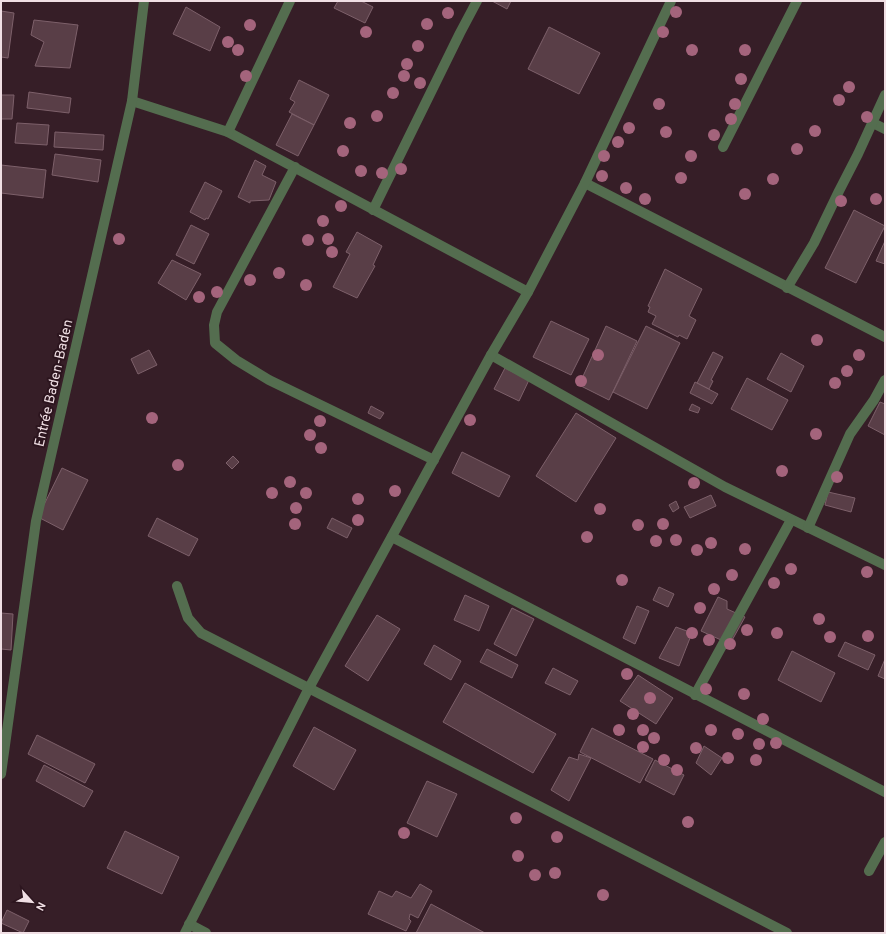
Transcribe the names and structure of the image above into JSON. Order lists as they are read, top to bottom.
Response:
{
  "streets": {
    "street": ["Entrée Baden-Baden"]
  },
  "north": "bottom right"
}
